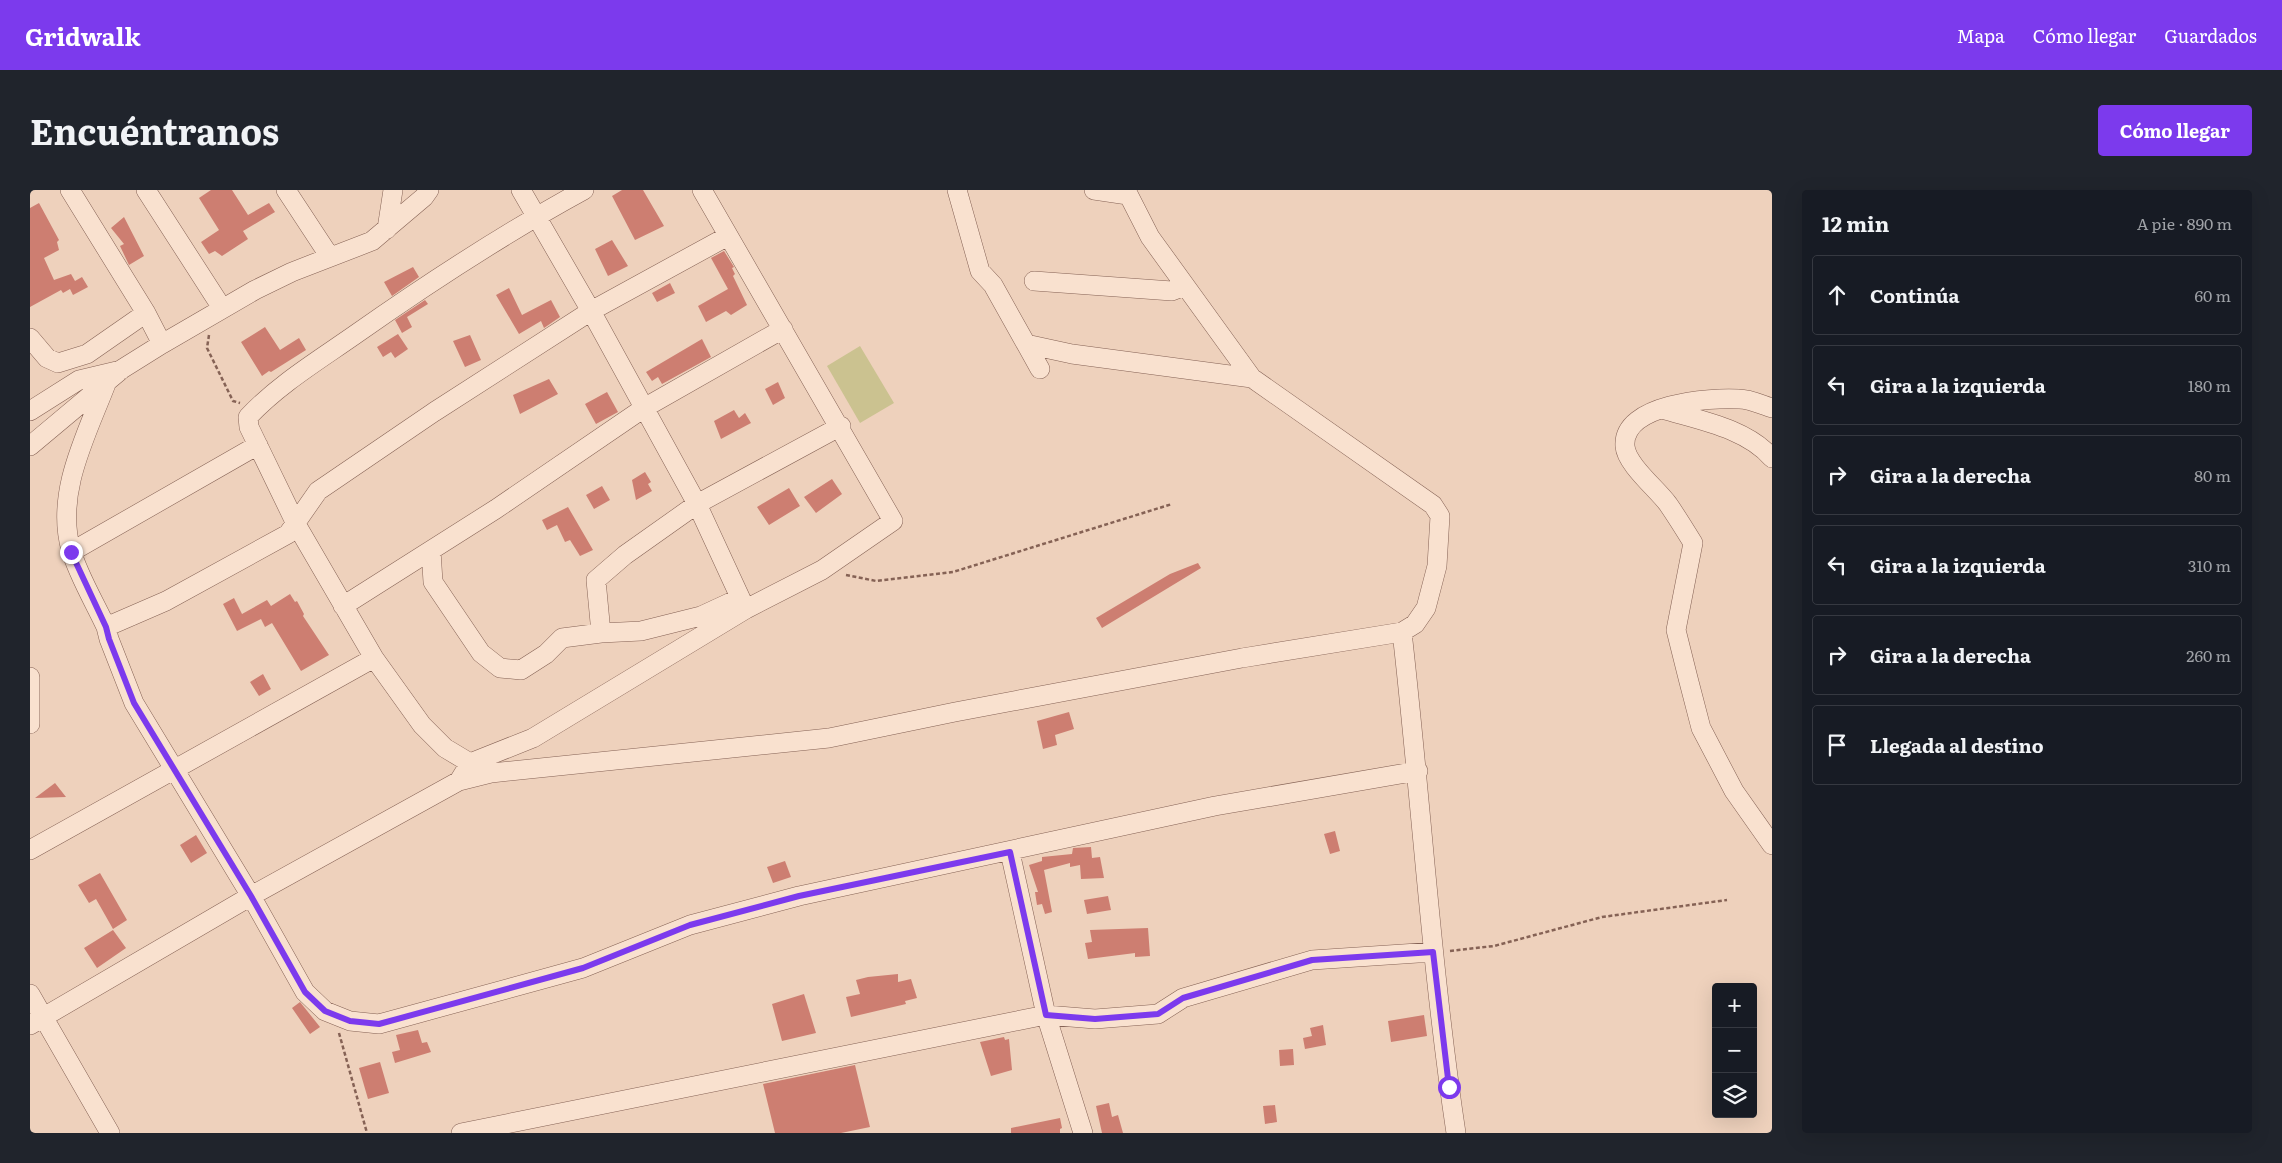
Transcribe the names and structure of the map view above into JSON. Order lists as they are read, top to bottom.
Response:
{
  "page": {
    "header": "Gridwalk",
    "nav": ["Mapa", "Cómo llegar", "Guardados"],
    "title": "Encuéntranos",
    "buttons": "Cómo llegar",
    "heading": ["12 min", "A pie · 890 m"],
    "list": [
      ["Continúa", "60 m"],
      ["Gira a la izquierda", "180 m"],
      ["Gira a la derecha", "80 m"],
      ["Gira a la izquierda", "310 m"],
      ["Gira a la derecha", "260 m"],
      "Llegada al destino"
    ],
    "map_buttons": ["+", "−"]
  }
}
